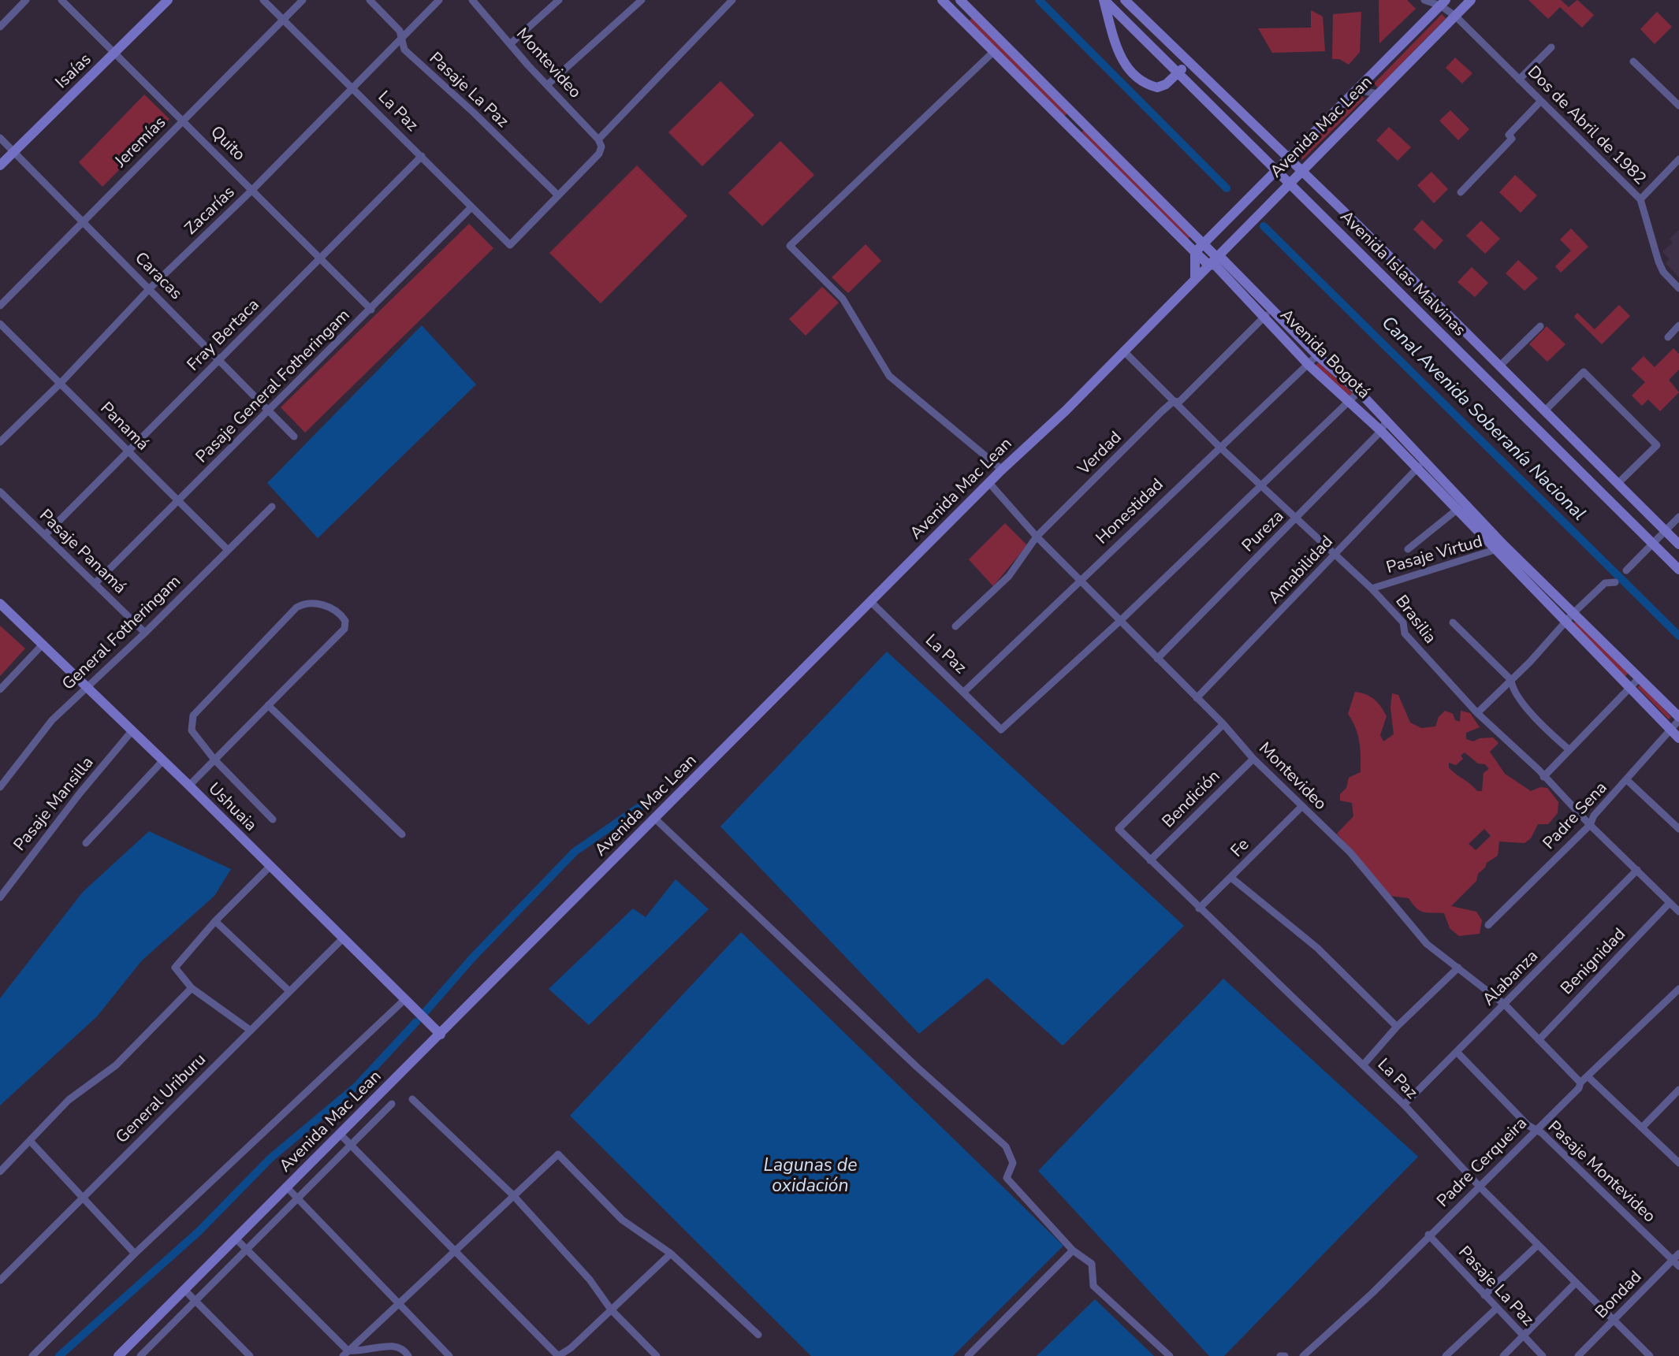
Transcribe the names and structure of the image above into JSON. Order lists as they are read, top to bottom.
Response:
{
  "streets": {
    "main road": [
      "Isaías",
      "Avenida Mac Lean",
      "Avenida Islas Malvinas",
      "Avenida Bogotá",
      "Ushuaia"
    ],
    "street": [
      "Montevideo",
      "Pasaje La Paz",
      "La Paz",
      "Dos de Abril de 1982",
      "Jeremías",
      "Quito",
      "Zacarías",
      "Caracas",
      "Fray Bertaca",
      "Pasaje General Fotheringam",
      "Panamá",
      "Verdad",
      "Honestidad",
      "Pureza",
      "Pasaje Panamá",
      "Pasaje Virtud",
      "Amabilidad",
      "Brasilia",
      "General Fotheringam",
      "Bendición",
      "Pasaje Mansilla",
      "Padre Sena",
      "Fe",
      "Benignidad",
      "Alabanza",
      "General Uriburu",
      "Padre Cerqueira",
      "Pasaje Montevideo",
      "Bondad"
    ]
  },
  "crossings": [
    ["Montevideo", "Pasaje La Paz"],
    ["Montevideo", "La Paz"],
    ["Montevideo", "Avenida Mac Lean"],
    ["Montevideo", "Verdad"],
    ["Montevideo", "Honestidad"],
    ["Montevideo", "Pureza"],
    ["Montevideo", "Amabilidad"],
    ["Montevideo", "Bendición"],
    ["Montevideo", "Fe"],
    ["Montevideo", "Benignidad"],
    ["Montevideo", "Alabanza"],
    ["Montevideo", "Padre Cerqueira"],
    ["Isaías", "Quito"],
    ["Isaías", "Caracas"],
    ["Pasaje La Paz", "La Paz"],
    ["Pasaje La Paz", "Zacarías"],
    ["Pasaje La Paz", "Padre Cerqueira"],
    ["La Paz", "Avenida Mac Lean"],
    ["La Paz", "Jeremías"],
    ["La Paz", "Zacarías"],
    ["La Paz", "Fray Bertaca"],
    ["La Paz", "Pasaje General Fotheringam"],
    ["La Paz", "Honestidad"],
    ["La Paz", "Bendición"],
    ["La Paz", "Fe"],
    ["La Paz", "Alabanza"],
    ["La Paz", "Padre Cerqueira"],
    ["La Paz", "Bondad"],
    ["Dos de Abril de 1982", "Avenida Mac Lean"],
    ["Avenida Mac Lean", "Avenida Islas Malvinas"],
    ["Avenida Mac Lean", "Avenida Bogotá"],
    ["Avenida Mac Lean", "Brasilia"],
    ["Avenida Mac Lean", "Ushuaia"],
    ["Jeremías", "Quito"],
    ["Jeremías", "Caracas"],
    ["Quito", "Zacarías"],
    ["Quito", "Fray Bertaca"],
    ["Quito", "Pasaje General Fotheringam"],
    ["Zacarías", "Caracas"],
    ["Zacarías", "Panamá"],
    ["Caracas", "Fray Bertaca"],
    ["Caracas", "Pasaje General Fotheringam"],
    ["Fray Bertaca", "Panamá"],
    ["Fray Bertaca", "Pasaje Panamá"],
    ["Avenida Bogotá", "Verdad"],
    ["Avenida Bogotá", "Honestidad"],
    ["Avenida Bogotá", "Pureza"],
    ["Avenida Bogotá", "Pasaje Virtud"],
    ["Avenida Bogotá", "Amabilidad"],
    ["Avenida Bogotá", "Padre Sena"],
    ["Pasaje General Fotheringam", "Panamá"],
    ["Pasaje General Fotheringam", "Pasaje Panamá"],
    ["Panamá", "General Fotheringam"],
    ["Verdad", "Brasilia"],
    ["Honestidad", "Brasilia"],
    ["Pureza", "Brasilia"],
    ["Pasaje Panamá", "General Fotheringam"],
    ["Pasaje Virtud", "Brasilia"],
    ["Amabilidad", "Brasilia"],
    ["Brasilia", "Padre Sena"],
    ["Brasilia", "Benignidad"],
    ["Brasilia", "Alabanza"],
    ["General Fotheringam", "Ushuaia"],
    ["Pasaje Mansilla", "Ushuaia"],
    ["Ushuaia", "General Uriburu"],
    ["Alabanza", "Pasaje Montevideo"],
    ["Padre Cerqueira", "Pasaje Montevideo"],
    ["Pasaje Montevideo", "Bondad"]
  ],
  "water": ["Canal Avenida Soberanía Nacional", "Lagunas de oxidación"]
}
